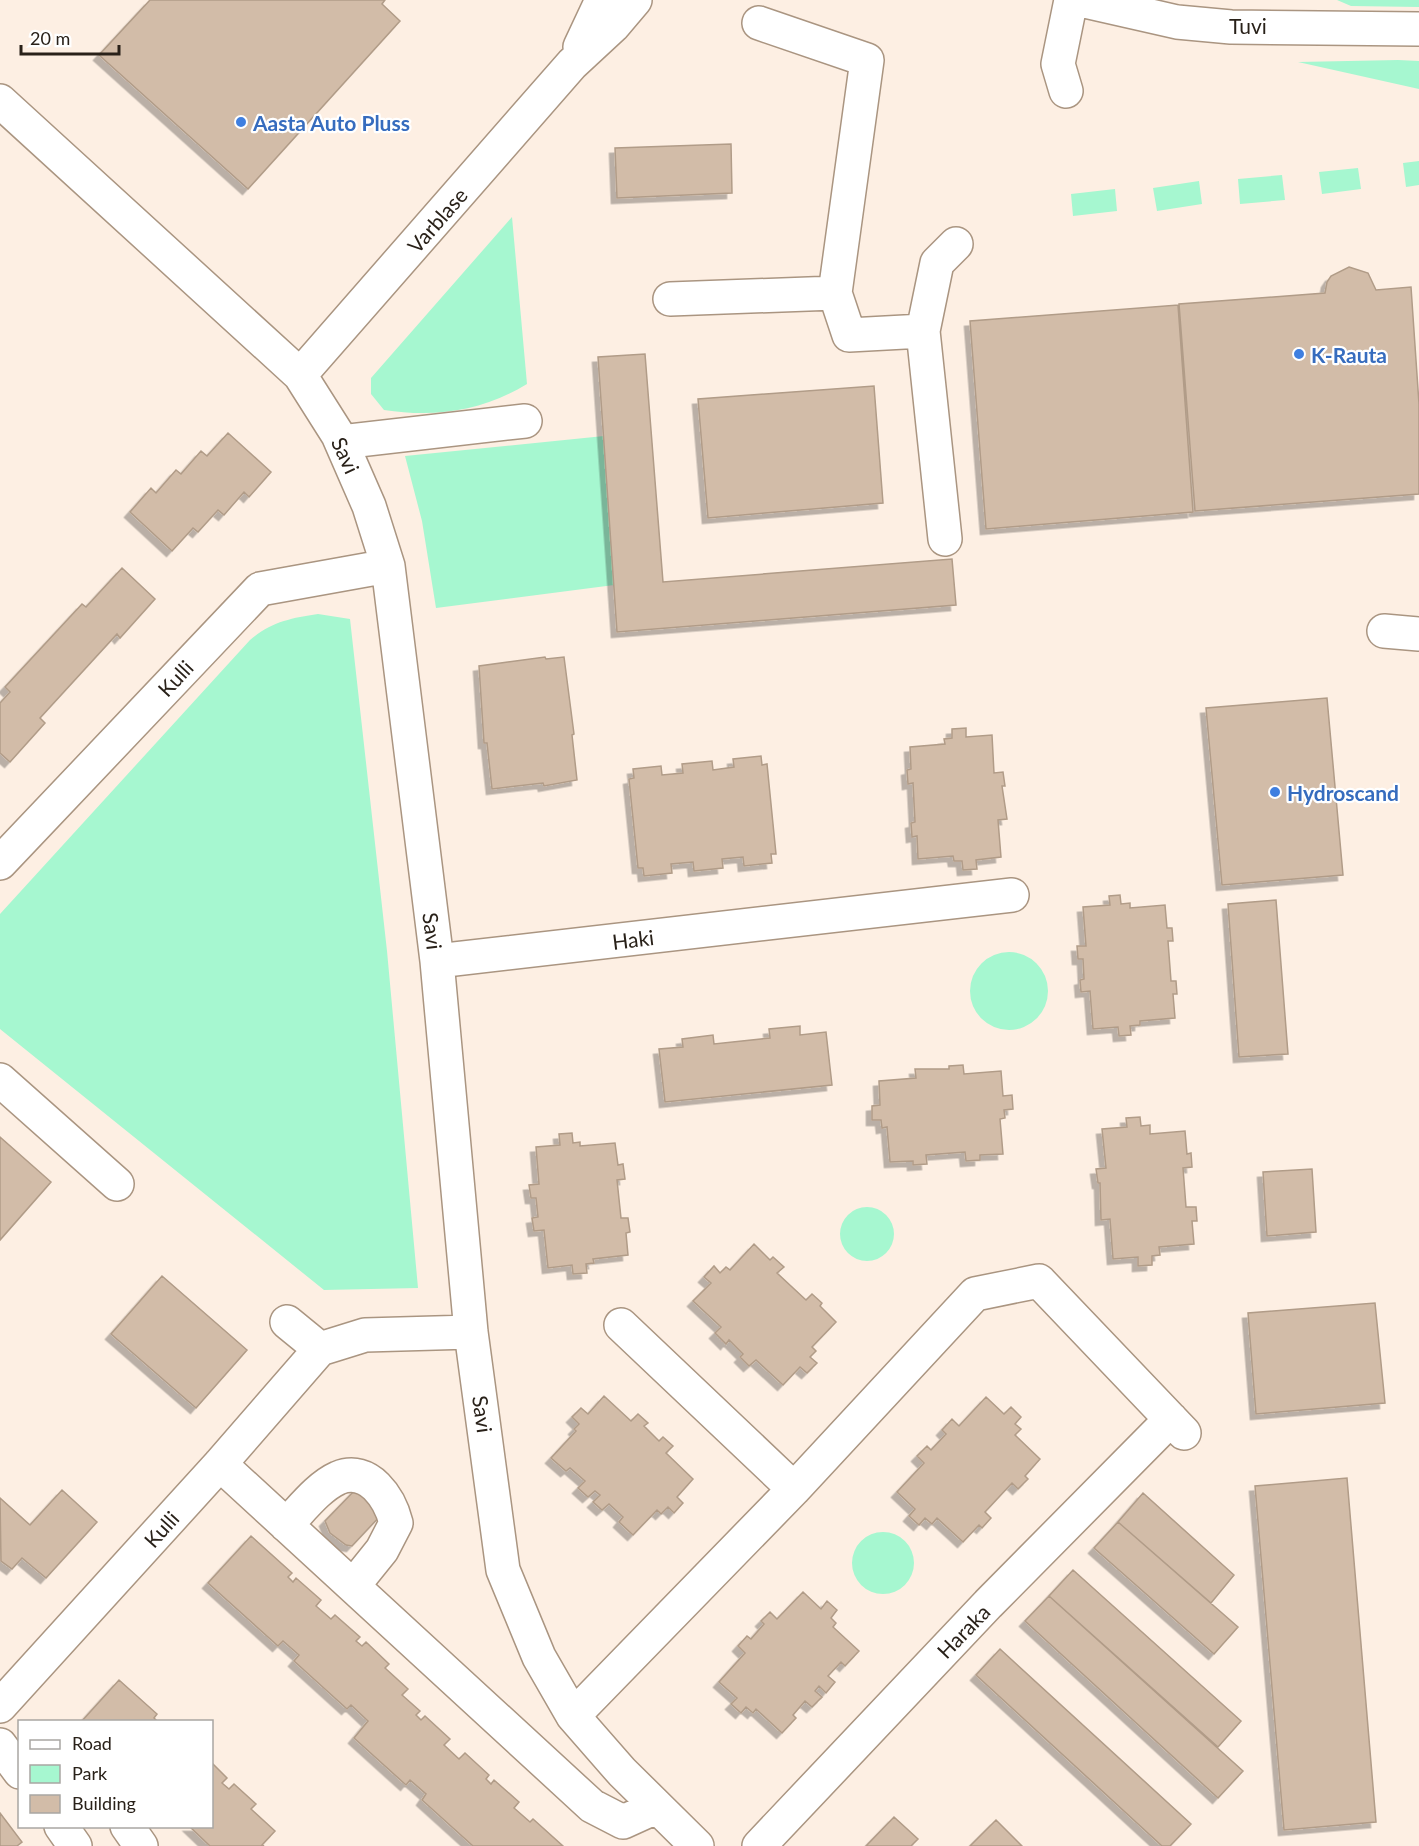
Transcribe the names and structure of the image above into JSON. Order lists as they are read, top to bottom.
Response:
{
  "streets": {
    "street": [
      "Tuvi",
      "Varblase",
      "Savi",
      "Kulli",
      "Haki",
      "Haraka"
    ]
  },
  "crossings": [
    ["Varblase", "Savi"],
    ["Savi", "Kulli"],
    ["Savi", "Haki"]
  ],
  "places": ["Aasta Auto Pluss", "K-Rauta", "Hydroscand"],
  "legend": ["Road", "Park", "Building"],
  "scale_bar": "20 m"
}
